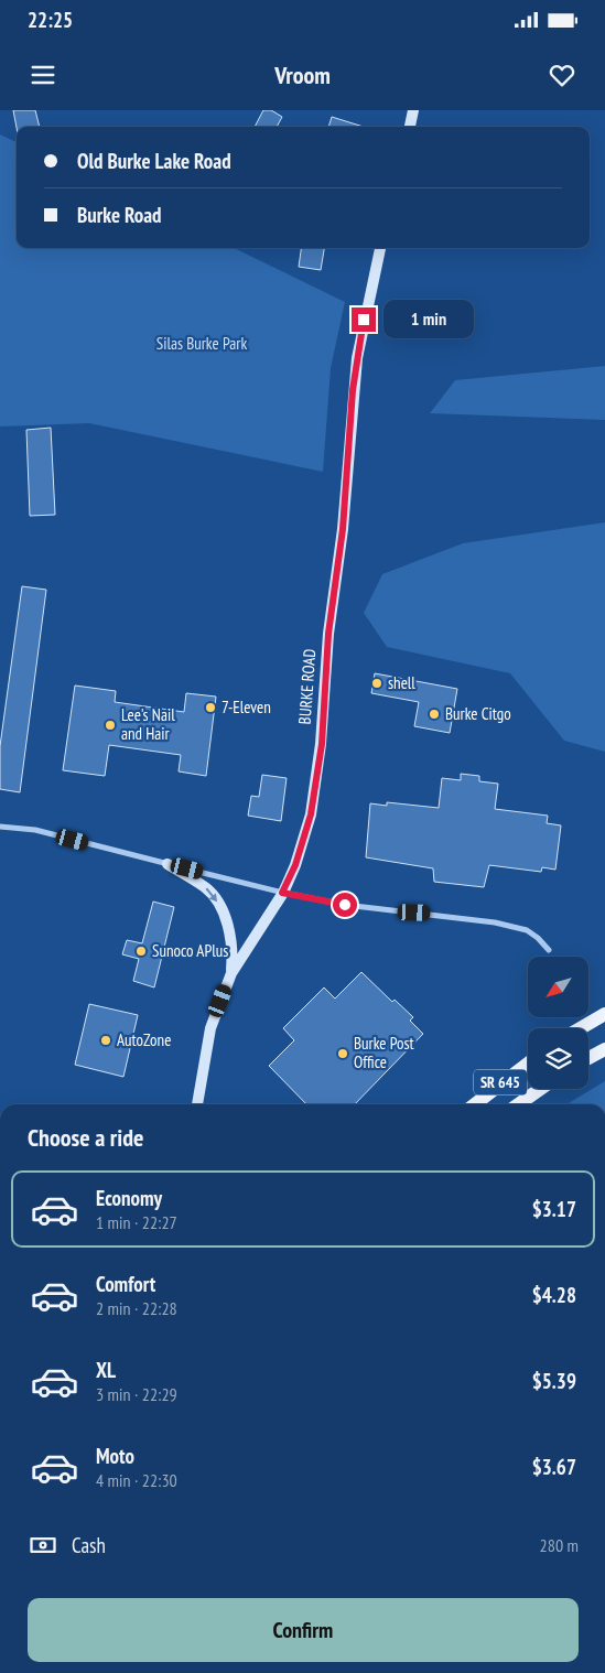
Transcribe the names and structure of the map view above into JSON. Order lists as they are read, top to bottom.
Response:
{
  "streets": {
    "main road": ["SR 645"],
    "street": ["BURKE ROAD"]
  },
  "parks": ["Silas Burke Park"],
  "places": [
    "shell",
    "7-Eleven",
    "Burke Citgo",
    "Lee's Nail and Hair",
    "Sunoco APlus",
    "AutoZone",
    "Burke Post Office"
  ],
  "north": "bottom left",
  "page": {
    "status": "22:25",
    "header": "Vroom",
    "banner": ["Old Burke Lake Road", "Burke Road"],
    "bubble": "1 min",
    "heading": "Choose a ride",
    "list": [
      {
        "name": "Economy",
        "note": "1 min · 22:27",
        "value": "$3.17"
      },
      {
        "name": "Comfort",
        "note": "2 min · 22:28",
        "value": "$4.28"
      },
      {
        "name": "XL",
        "note": "3 min · 22:29",
        "value": "$5.39"
      },
      {
        "name": "Moto",
        "note": "4 min · 22:30",
        "value": "$3.67"
      }
    ],
    "pay": ["Cash", "280 m"],
    "buttons": "Confirm"
  }
}
